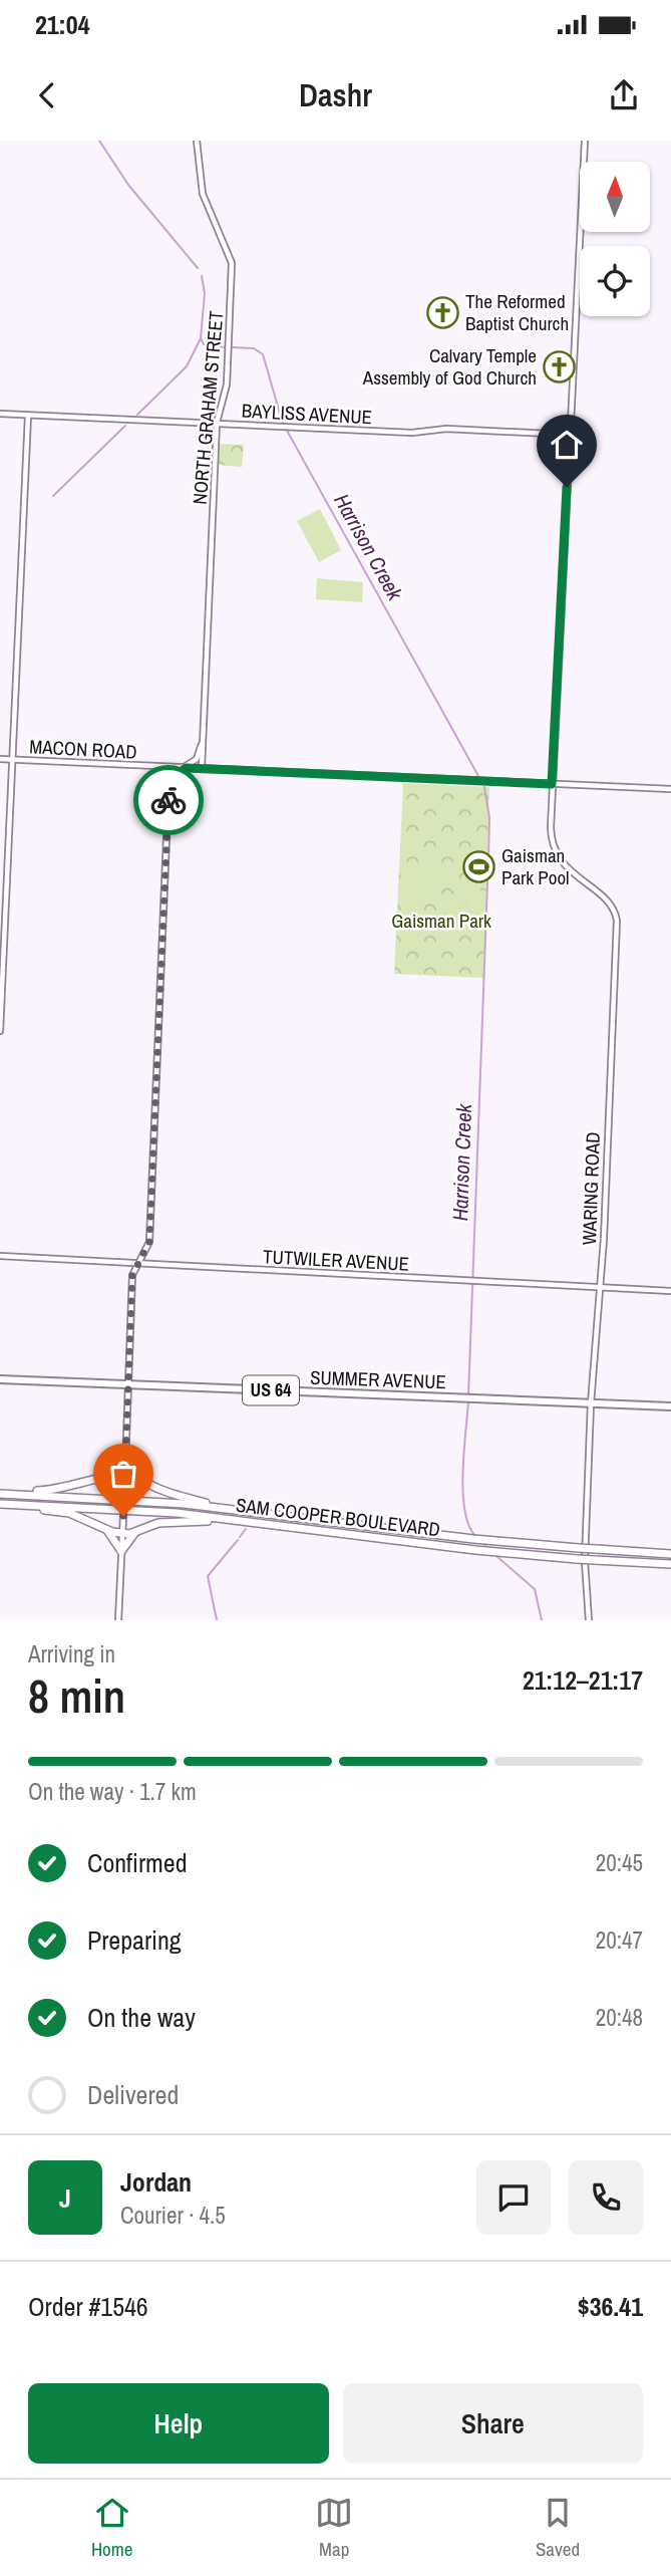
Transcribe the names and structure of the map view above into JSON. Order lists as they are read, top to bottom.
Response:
{
  "streets": {
    "highway": ["SAM COOPER BOULEVARD"],
    "main road": ["SUMMER AVENUE", "US 64"],
    "street": [
      "NORTH GRAHAM STREET",
      "BAYLISS AVENUE",
      "MACON ROAD",
      "WARING ROAD",
      "TUTWILER AVENUE"
    ]
  },
  "crossings": [
    ["NORTH GRAHAM STREET", "BAYLISS AVENUE"],
    ["NORTH GRAHAM STREET", "MACON ROAD"],
    ["BAYLISS AVENUE", "WARING ROAD"],
    ["MACON ROAD", "WARING ROAD"],
    ["WARING ROAD", "TUTWILER AVENUE"],
    ["WARING ROAD", "SUMMER AVENUE"]
  ],
  "water": ["Harrison Creek"],
  "parks": ["Gaisman Park"],
  "places": {
    "church": ["The Reformed Baptist Church", "Calvary Temple Assembly of God Church"],
    "sports": ["Gaisman Park Pool"]
  },
  "north": "top",
  "page": {
    "status": "21:04",
    "header": "Dashr",
    "heading": ["8 min", "Arriving in", "21:12–21:17"],
    "panel": [
      "Jordan",
      "Courier · 4.5",
      "Order #1546",
      "$36.41"
    ],
    "bar": "On the way · 1.7 km",
    "list": [
      ["Confirmed", "20:45"],
      ["Preparing", "20:47"],
      ["On the way", "20:48"],
      "Delivered"
    ],
    "round": "J",
    "buttons": ["Help", "Share"],
    "tabs": ["Home", "Map", "Saved"]
  }
}
